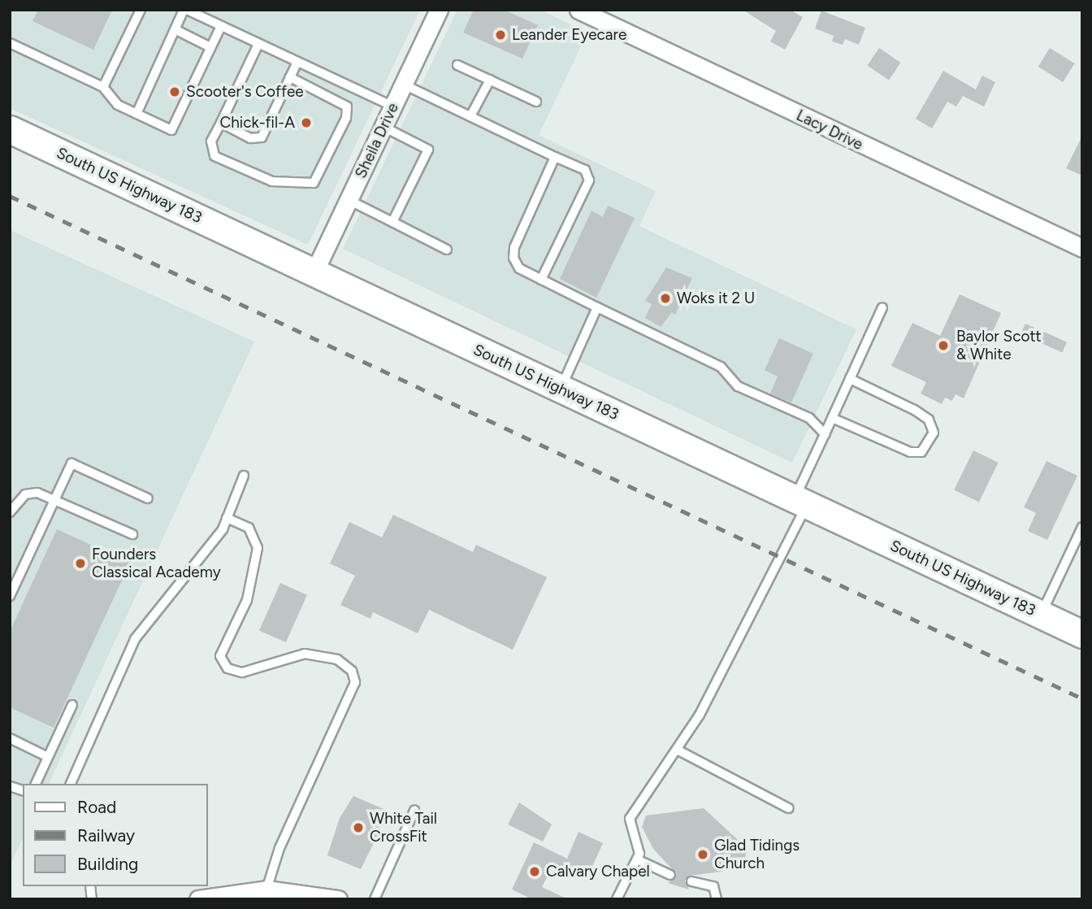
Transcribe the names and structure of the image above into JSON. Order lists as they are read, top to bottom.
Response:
{
  "streets": {
    "main road": ["South US Highway 183"],
    "street": ["Lacy Drive", "Sheila Drive"]
  },
  "crossings": [
    ["Sheila Drive", "South US Highway 183"]
  ],
  "places": [
    "Leander Eyecare",
    "Scooter's Coffee",
    "Chick-fil-A",
    "Woks it 2 U",
    "Baylor Scott & White",
    "Founders Classical Academy",
    "White Tail CrossFit",
    "Glad Tidings Church",
    "Calvary Chapel"
  ],
  "legend": ["Road", "Railway", "Building"]
}
